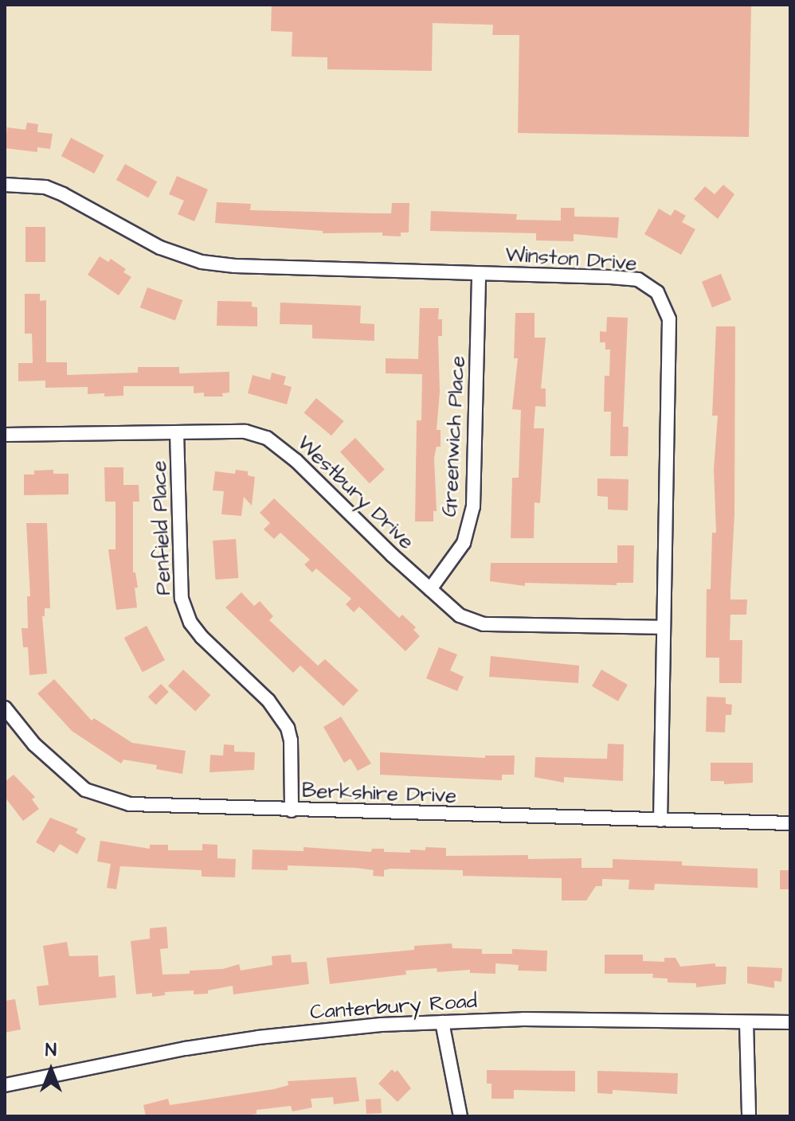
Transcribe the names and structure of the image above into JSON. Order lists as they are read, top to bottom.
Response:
{
  "streets": {
    "street": [
      "Winston Drive",
      "Greenwich Place",
      "Westbury Drive",
      "Penfield Place",
      "Berkshire Drive",
      "Canterbury Road"
    ]
  },
  "crossings": [
    ["Winston Drive", "Greenwich Place"],
    ["Winston Drive", "Westbury Drive"],
    ["Winston Drive", "Berkshire Drive"],
    ["Greenwich Place", "Westbury Drive"],
    ["Westbury Drive", "Penfield Place"],
    ["Penfield Place", "Berkshire Drive"]
  ],
  "north": "top"
}
